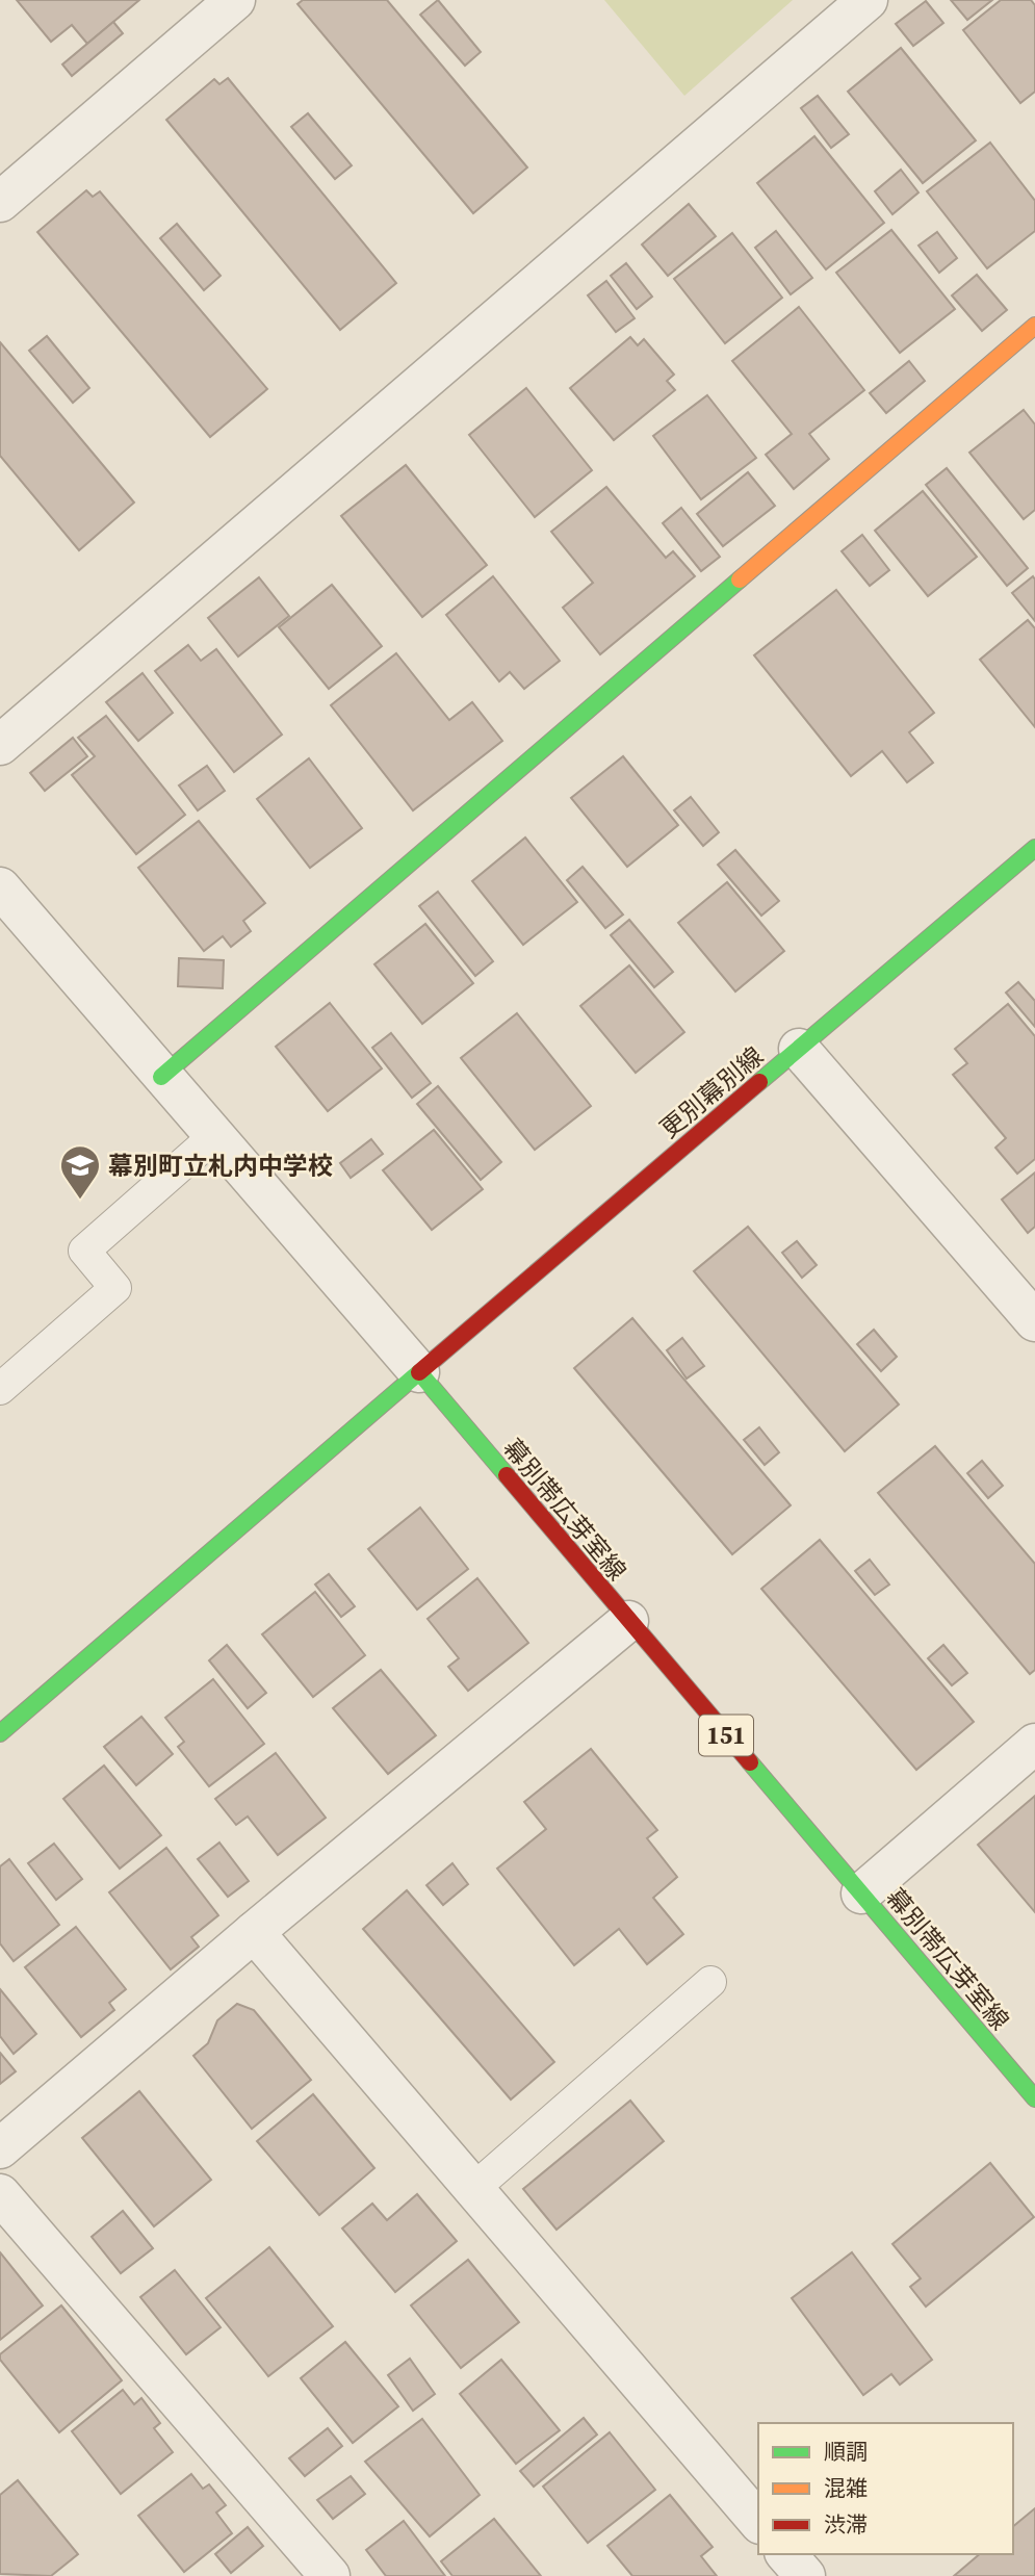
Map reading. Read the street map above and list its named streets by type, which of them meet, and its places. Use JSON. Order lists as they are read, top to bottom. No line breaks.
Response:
{"streets":{"main road":["更別幕別線","幕別帯広芽室線","151"]},"crossings":[["更別幕別線","幕別帯広芽室線"]],"places":{"school or university":["幕別町立札内中学校"]},"legend":["順調","混雑","渋滞"]}
